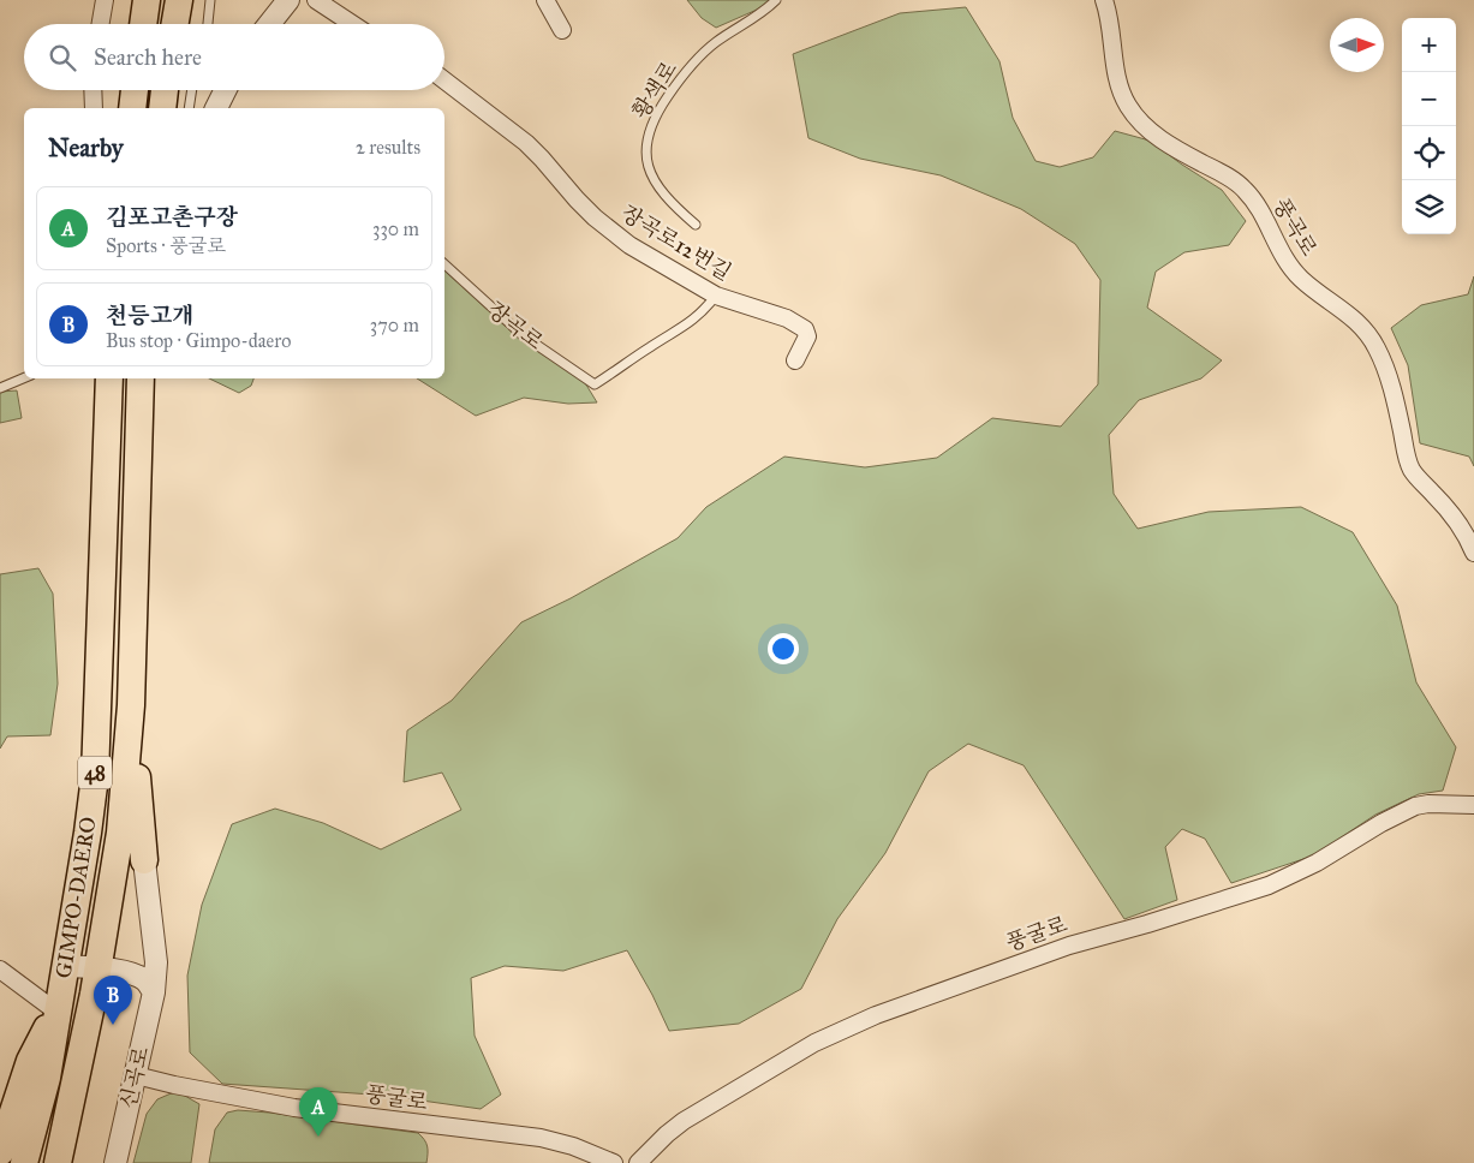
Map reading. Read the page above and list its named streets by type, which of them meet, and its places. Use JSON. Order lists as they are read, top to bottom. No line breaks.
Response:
{"streets":{"main road":["48","GIMPO-DAERO"],"street":["풍곡로","장곡로12번길","풍굴로","신곡로"],"lane":["황색로","장곡로"]},"crossings":[["장곡로12번길","장곡로"],["풍굴로","신곡로"]],"north":"right","page":{"map_buttons":["+","−"],"search":"Search here","heading":["Nearby","2 results"],"list":[{"mark":"A","name":"김포고촌구장","note":"Sports · 풍굴로","value":"330 m"},{"mark":"B","name":"천등고개","note":"Bus stop · Gimpo-daero","value":"370 m"}],"pins":["B","A"]}}
